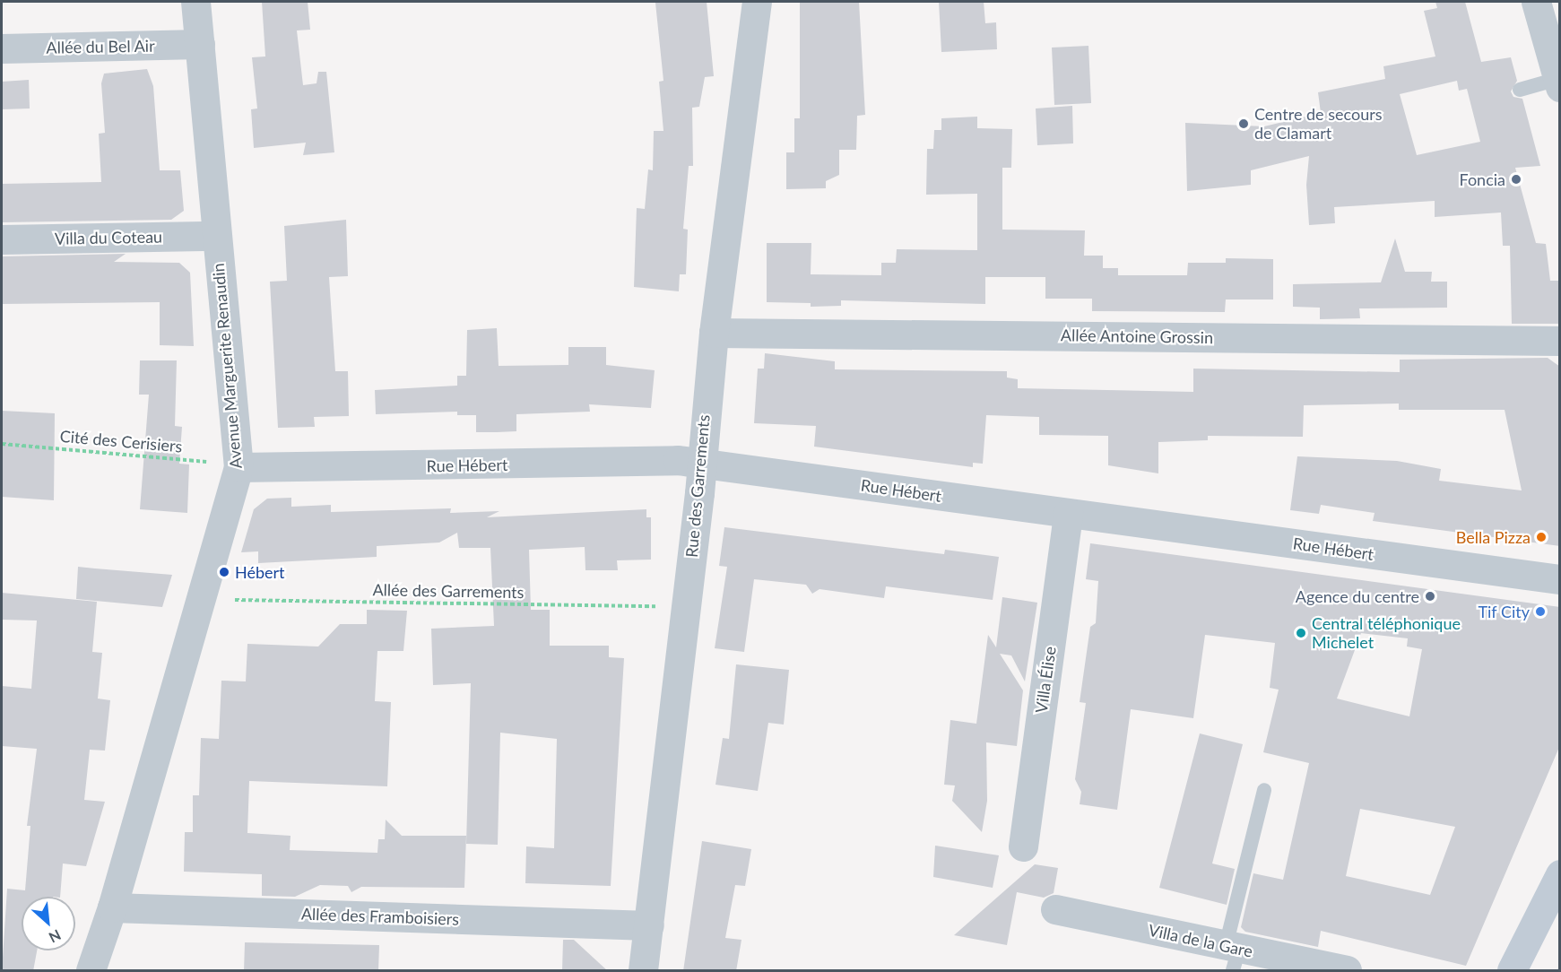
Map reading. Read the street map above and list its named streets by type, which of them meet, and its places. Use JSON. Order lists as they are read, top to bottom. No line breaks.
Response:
{"streets":{"street":["Allée du Bel Air","Villa du Coteau","Allée Antoine Grossin","Avenue Marguerite Renaudin","Rue Hébert","Rue des Garrements","Villa Élise","Allée des Framboisiers","Villa de la Gare"],"path":["Cité des Cerisiers","Allée des Garrements"]},"crossings":[["Allée du Bel Air","Avenue Marguerite Renaudin"],["Villa du Coteau","Avenue Marguerite Renaudin"],["Allée Antoine Grossin","Rue des Garrements"],["Avenue Marguerite Renaudin","Cité des Cerisiers"],["Avenue Marguerite Renaudin","Rue Hébert"],["Avenue Marguerite Renaudin","Allée des Framboisiers"],["Cité des Cerisiers","Rue Hébert"],["Rue Hébert","Rue des Garrements"],["Rue Hébert","Villa Élise"],["Rue des Garrements","Allée des Framboisiers"]],"places":["Centre de secours de Clamart","Foncia","Bella Pizza","Hébert","Agence du centre","Tif City","Central téléphonique Michelet"],"north":"bottom right"}
